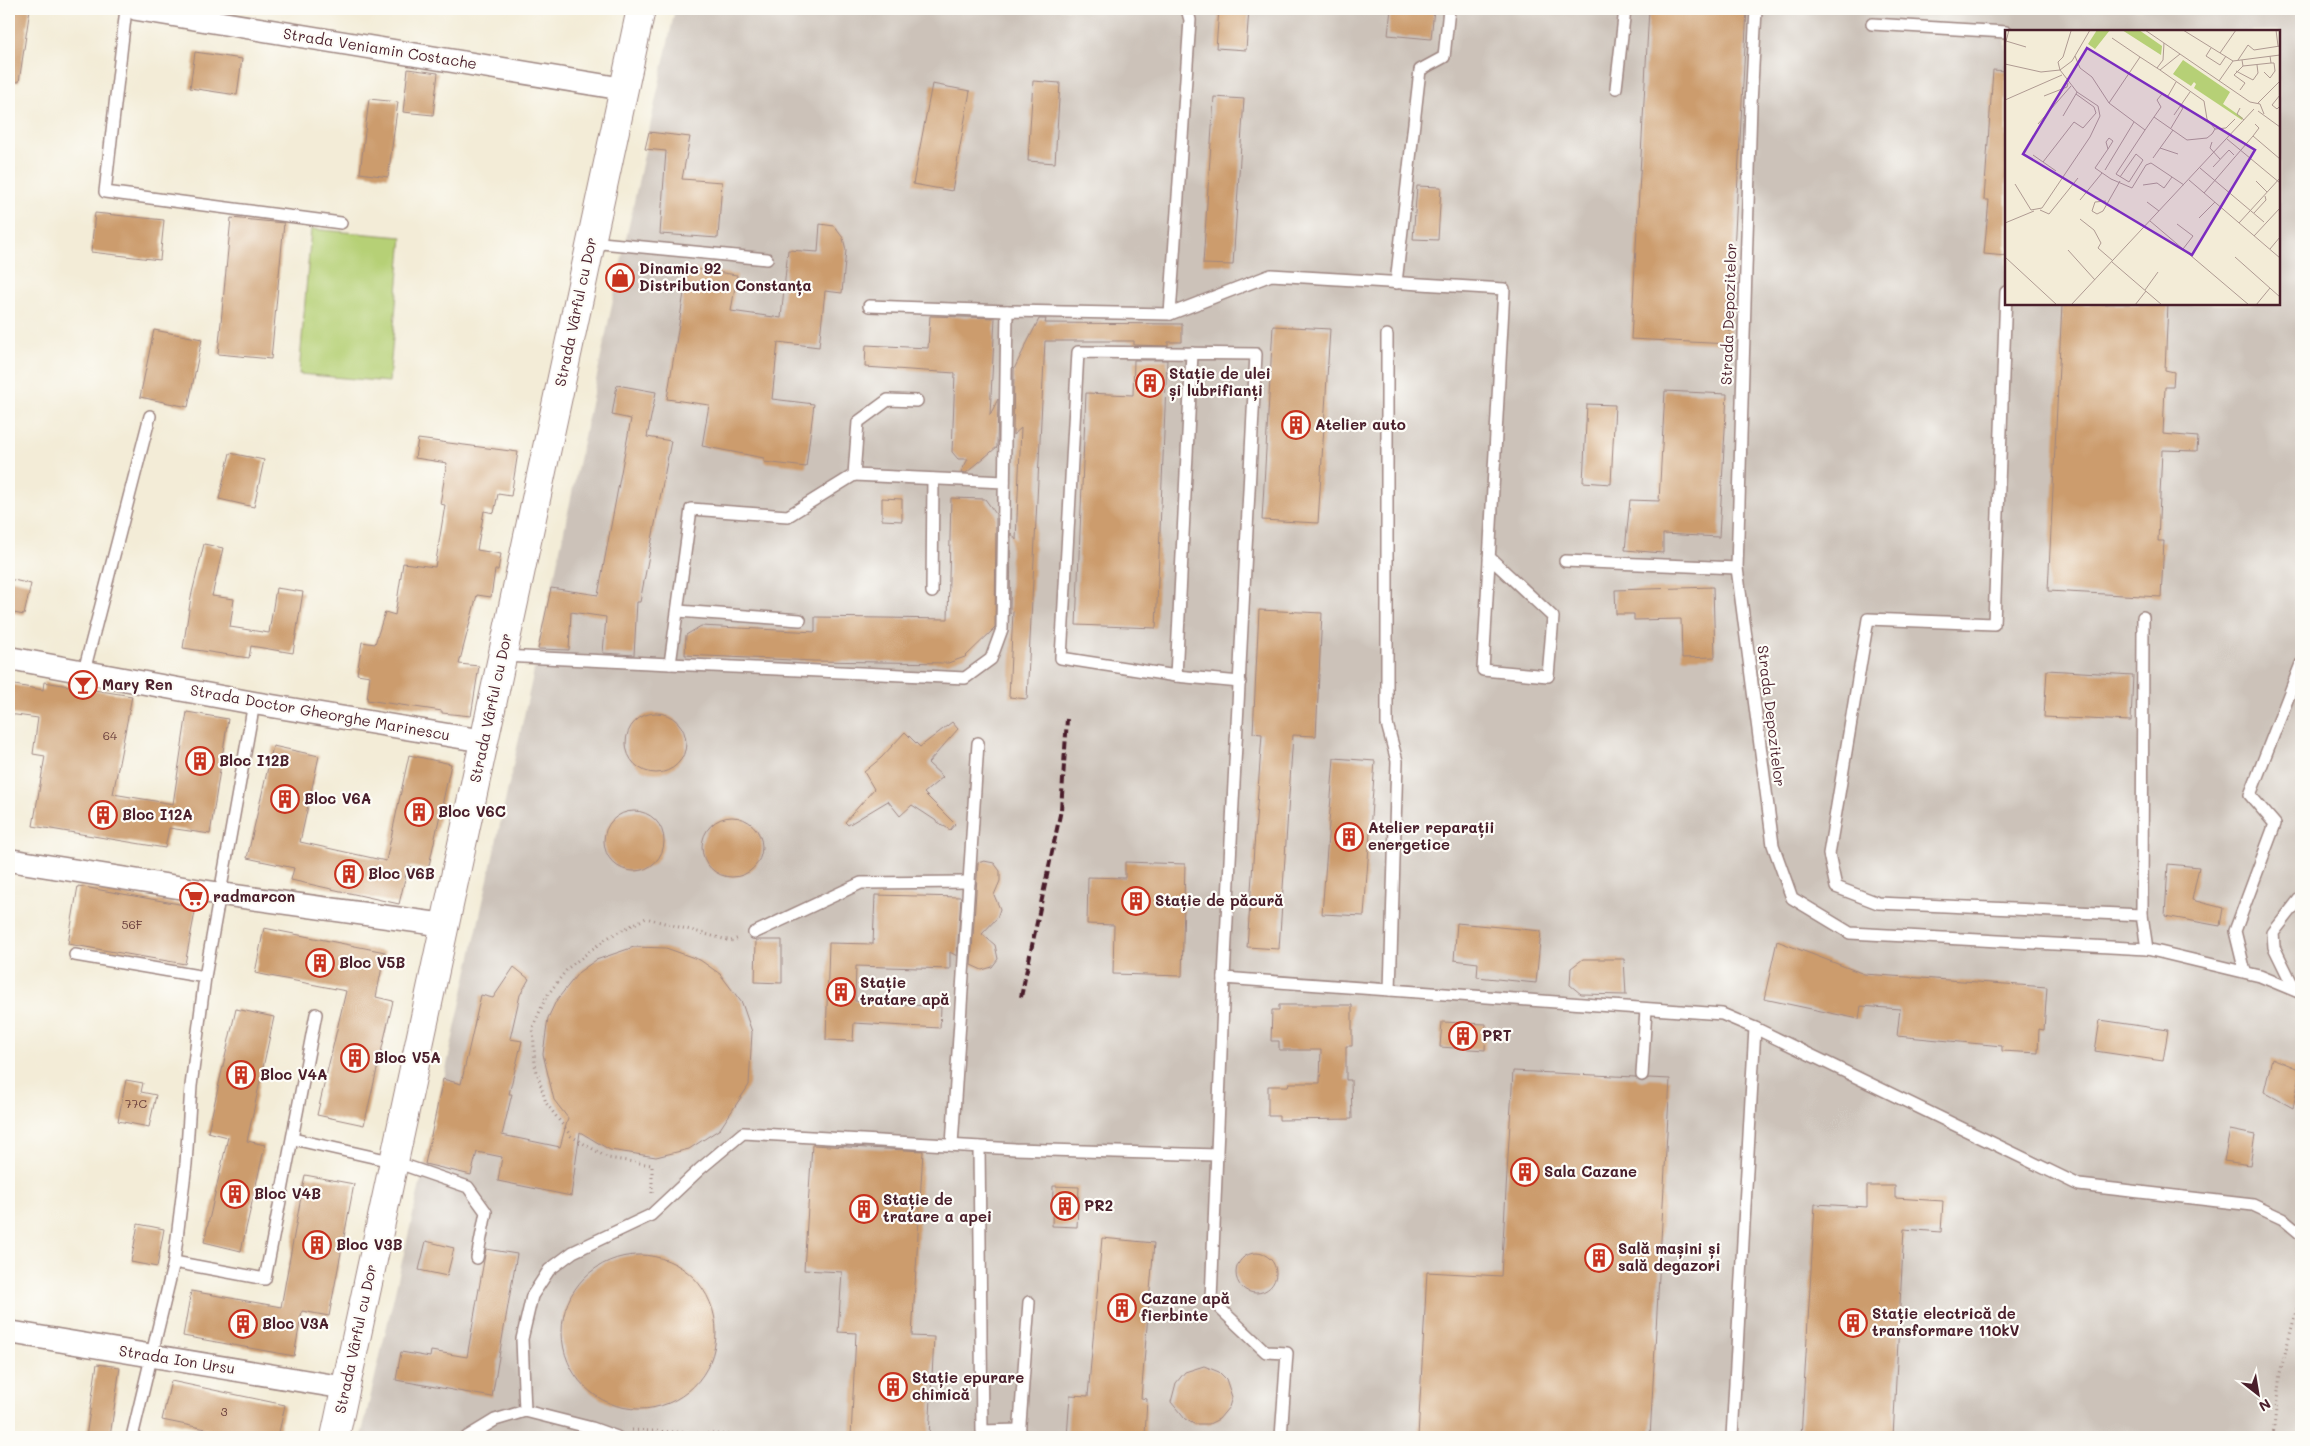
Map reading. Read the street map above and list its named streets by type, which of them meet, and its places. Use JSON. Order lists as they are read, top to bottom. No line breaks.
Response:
{"streets":{"street":["Strada Veniamin Costache","Strada Vârful cu Dor","Strada Doctor Gheorghe Marinescu","Strada Ion Ursu"],"lane":["Strada Depozitelor"]},"crossings":[["Strada Veniamin Costache","Strada Vârful cu Dor"],["Strada Vârful cu Dor","Strada Doctor Gheorghe Marinescu"],["Strada Vârful cu Dor","Strada Ion Ursu"]],"places":{"shop":["Dinamic 92 Distribution Constanța"],"building":["Stație de ulei și lubrifianți","Atelier auto","Bloc I12B","Bloc V6A","Bloc V6C","Bloc I12A","Atelier reparații energetice","Bloc V6B","Stație de păcură","Bloc V5B","Stație tratare apă","PRT","Bloc V5A","Bloc V4A","Sala Cazane","Bloc V4B","PR2","Stație de tratare a apei","Bloc V3B","Sală mașini și sală degazori","Cazane apă fierbinte","Stație electrică de transformare 110kV","Bloc V3A","Stație epurare chimică"],"bar":["Mary Ren"],"supermarket":["radmarcon"]},"house_numbers":["64","56F","77C","3"],"north":"bottom right"}
